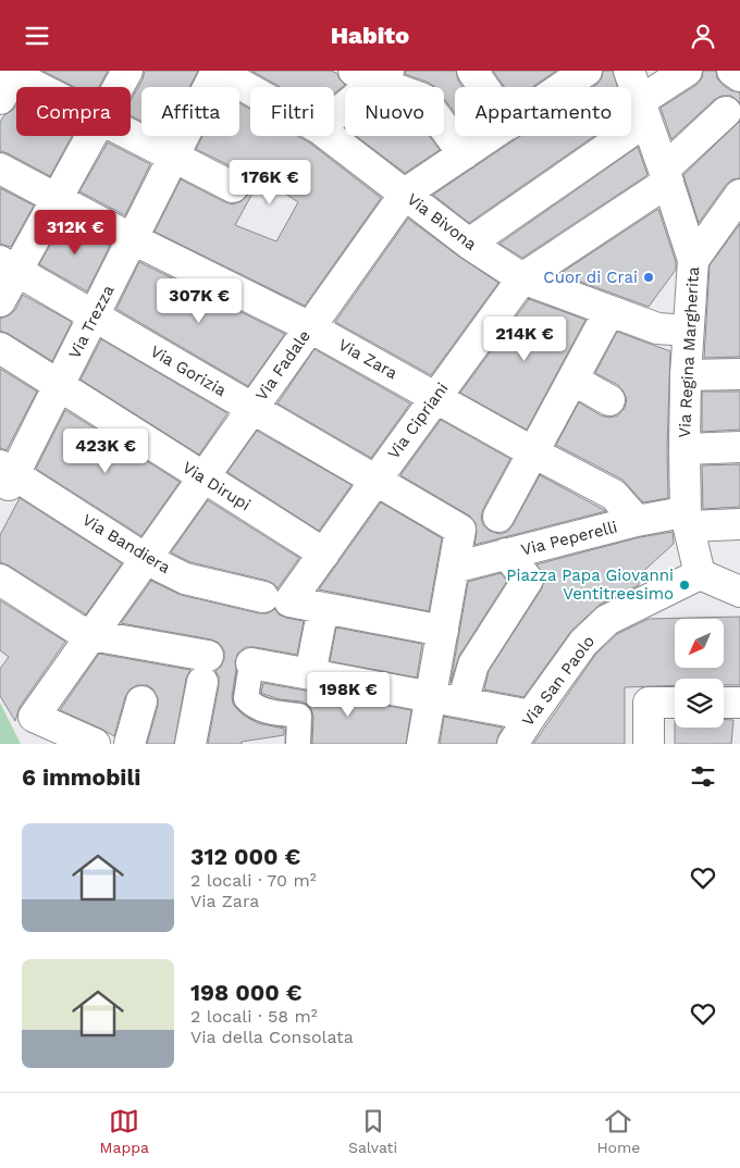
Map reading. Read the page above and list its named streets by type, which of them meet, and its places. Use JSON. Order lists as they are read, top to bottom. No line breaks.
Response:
{"streets":{"street":["Via Bivona","Via Trezza","Via Regina Margherita","Via Zara","Via Fadale","Via Gorizia","Via Cipriani","Via Dirupi","Via Peperelli","Via Bandiera","Via San Paolo"]},"crossings":[["Via Bivona","Via Trezza"],["Via Bivona","Via Regina Margherita"],["Via Bivona","Via Fadale"],["Via Bivona","Via Cipriani"],["Via Trezza","Via Zara"],["Via Trezza","Via Gorizia"],["Via Trezza","Via Dirupi"],["Via Trezza","Via Bandiera"],["Via Regina Margherita","Via Cipriani"],["Via Regina Margherita","Via Peperelli"],["Via Regina Margherita","Via San Paolo"],["Via Zara","Via Fadale"],["Via Zara","Via Cipriani"],["Via Zara","Via Peperelli"],["Via Fadale","Via Gorizia"],["Via Fadale","Via Dirupi"],["Via Fadale","Via Bandiera"],["Via Gorizia","Via Cipriani"],["Via Gorizia","Via Peperelli"],["Via Cipriani","Via Dirupi"],["Via Cipriani","Via Bandiera"]],"places":["Cuor di Crai","Piazza Papa Giovanni Ventitreesimo"],"north":"bottom left","page":{"header":"Habito","chip":["Compra","Affitta","Filtri","Nuovo","Appartamento"],"price":["176K €","312K €","307K €","214K €","423K €","198K €"],"heading":"6 immobili","list":[{"name":"312 000 €","note":"2 locali · 70 m² · Via Zara"},{"name":"198 000 €","note":"2 locali · 58 m² · Via della Consolata"}],"tabs":["Mappa","Salvati","Home"]}}
